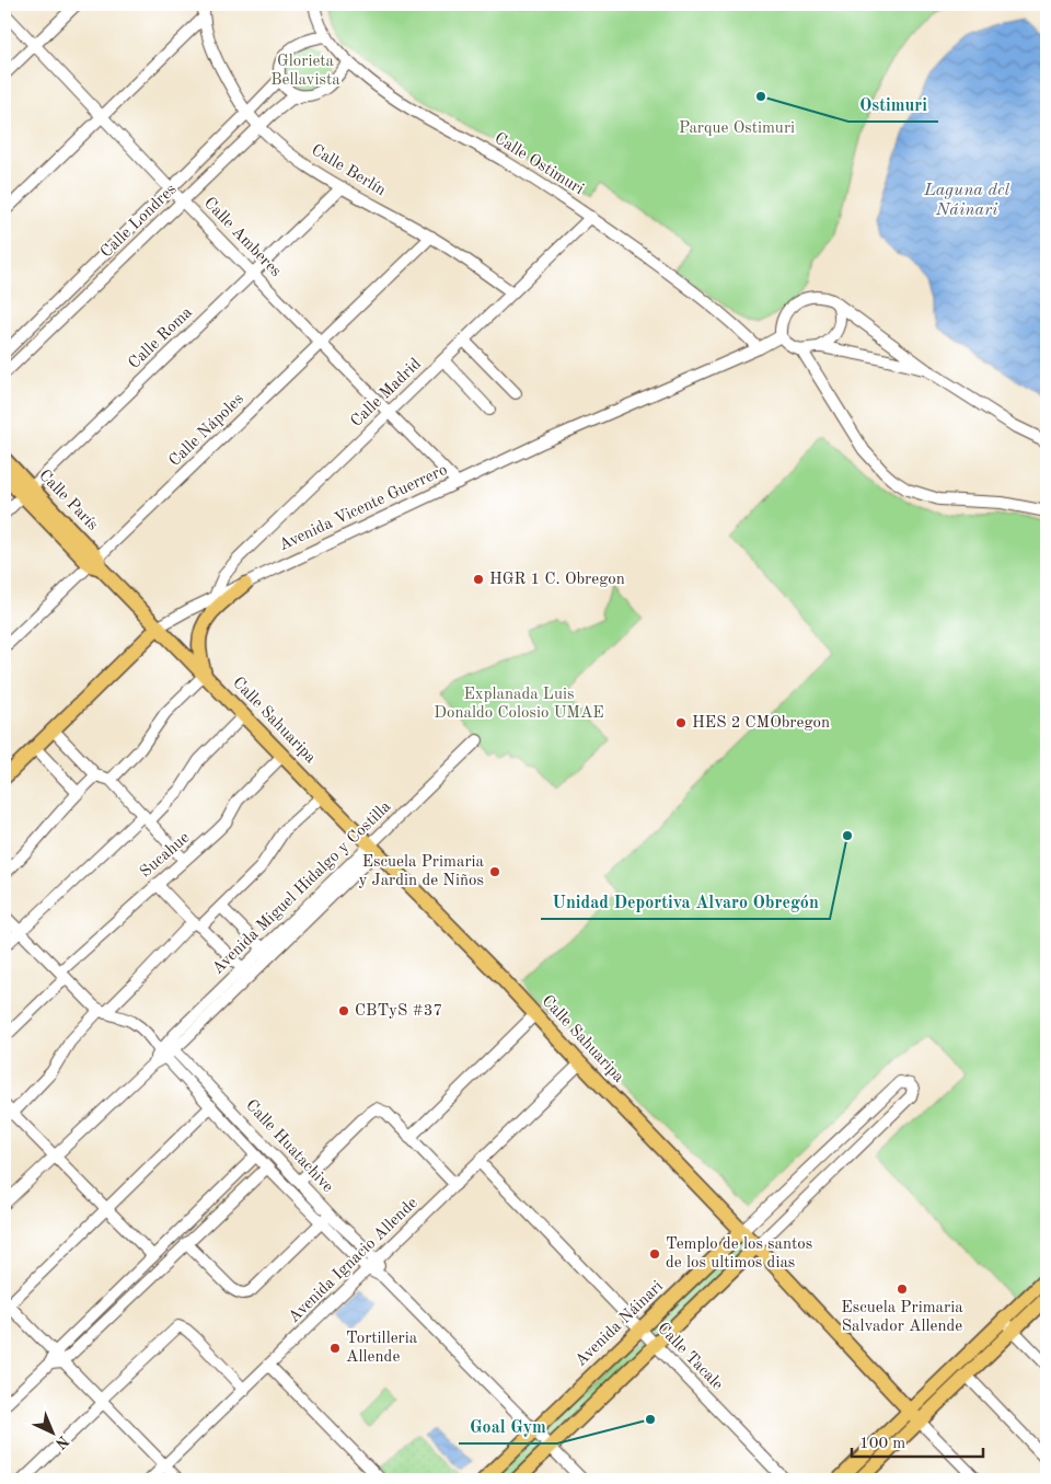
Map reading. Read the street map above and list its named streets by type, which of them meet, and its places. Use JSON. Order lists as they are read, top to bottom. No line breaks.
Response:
{"streets":{"main road":["Calle París","Avenida Vicente Guerrero","Calle Sahuaripa","Avenida Náinari"],"street":["Calle Ostimuri","Calle Berlín","Calle Londres","Calle Amberes","Calle Roma","Calle Madrid","Calle Nápoles","Sucahue","Avenida Miguel Hidalgo y Costilla","Calle Huatachive","Avenida Ignacio Allende","Calle Tacale"]},"crossings":[["Calle Ostimuri","Calle Londres"],["Calle Ostimuri","Calle Madrid"],["Calle Ostimuri","Avenida Vicente Guerrero"],["Calle Berlín","Calle Londres"],["Calle Berlín","Calle Roma"],["Calle Berlín","Calle Madrid"],["Calle Berlín","Calle Nápoles"],["Calle Londres","Calle Amberes"],["Calle Amberes","Calle Roma"],["Calle Amberes","Calle Madrid"],["Calle Amberes","Calle Nápoles"],["Calle Amberes","Avenida Vicente Guerrero"],["Calle Roma","Calle París"],["Calle Madrid","Avenida Vicente Guerrero"],["Calle Nápoles","Calle París"],["Calle París","Avenida Vicente Guerrero"],["Calle París","Calle Sahuaripa"],["Avenida Vicente Guerrero","Calle Sahuaripa"],["Calle Sahuaripa","Sucahue"],["Calle Sahuaripa","Avenida Miguel Hidalgo y Costilla"],["Calle Sahuaripa","Avenida Ignacio Allende"],["Calle Sahuaripa","Avenida Náinari"],["Avenida Miguel Hidalgo y Costilla","Calle Huatachive"],["Calle Huatachive","Avenida Ignacio Allende"],["Calle Huatachive","Avenida Náinari"],["Avenida Ignacio Allende","Calle Tacale"],["Avenida Náinari","Calle Tacale"]],"water":["Laguna del Náinari"],"parks":["Glorieta Bellavista","Parque Ostimuri","Explanada Luis Donaldo Colosio UMAE"],"places":["Ostimuri","HGR 1 C. Obregon","HES 2 CMObregon","Unidad Deportiva Alvaro Obregón","Escuela Primaria y Jardin de Niños","CBTyS #37","Templo de los santos de los ultimos dias","Escuela Primaria Salvador Allende","Tortilleria Allende","Goal Gym"],"scale_bar":"100 m","north":"bottom right"}
